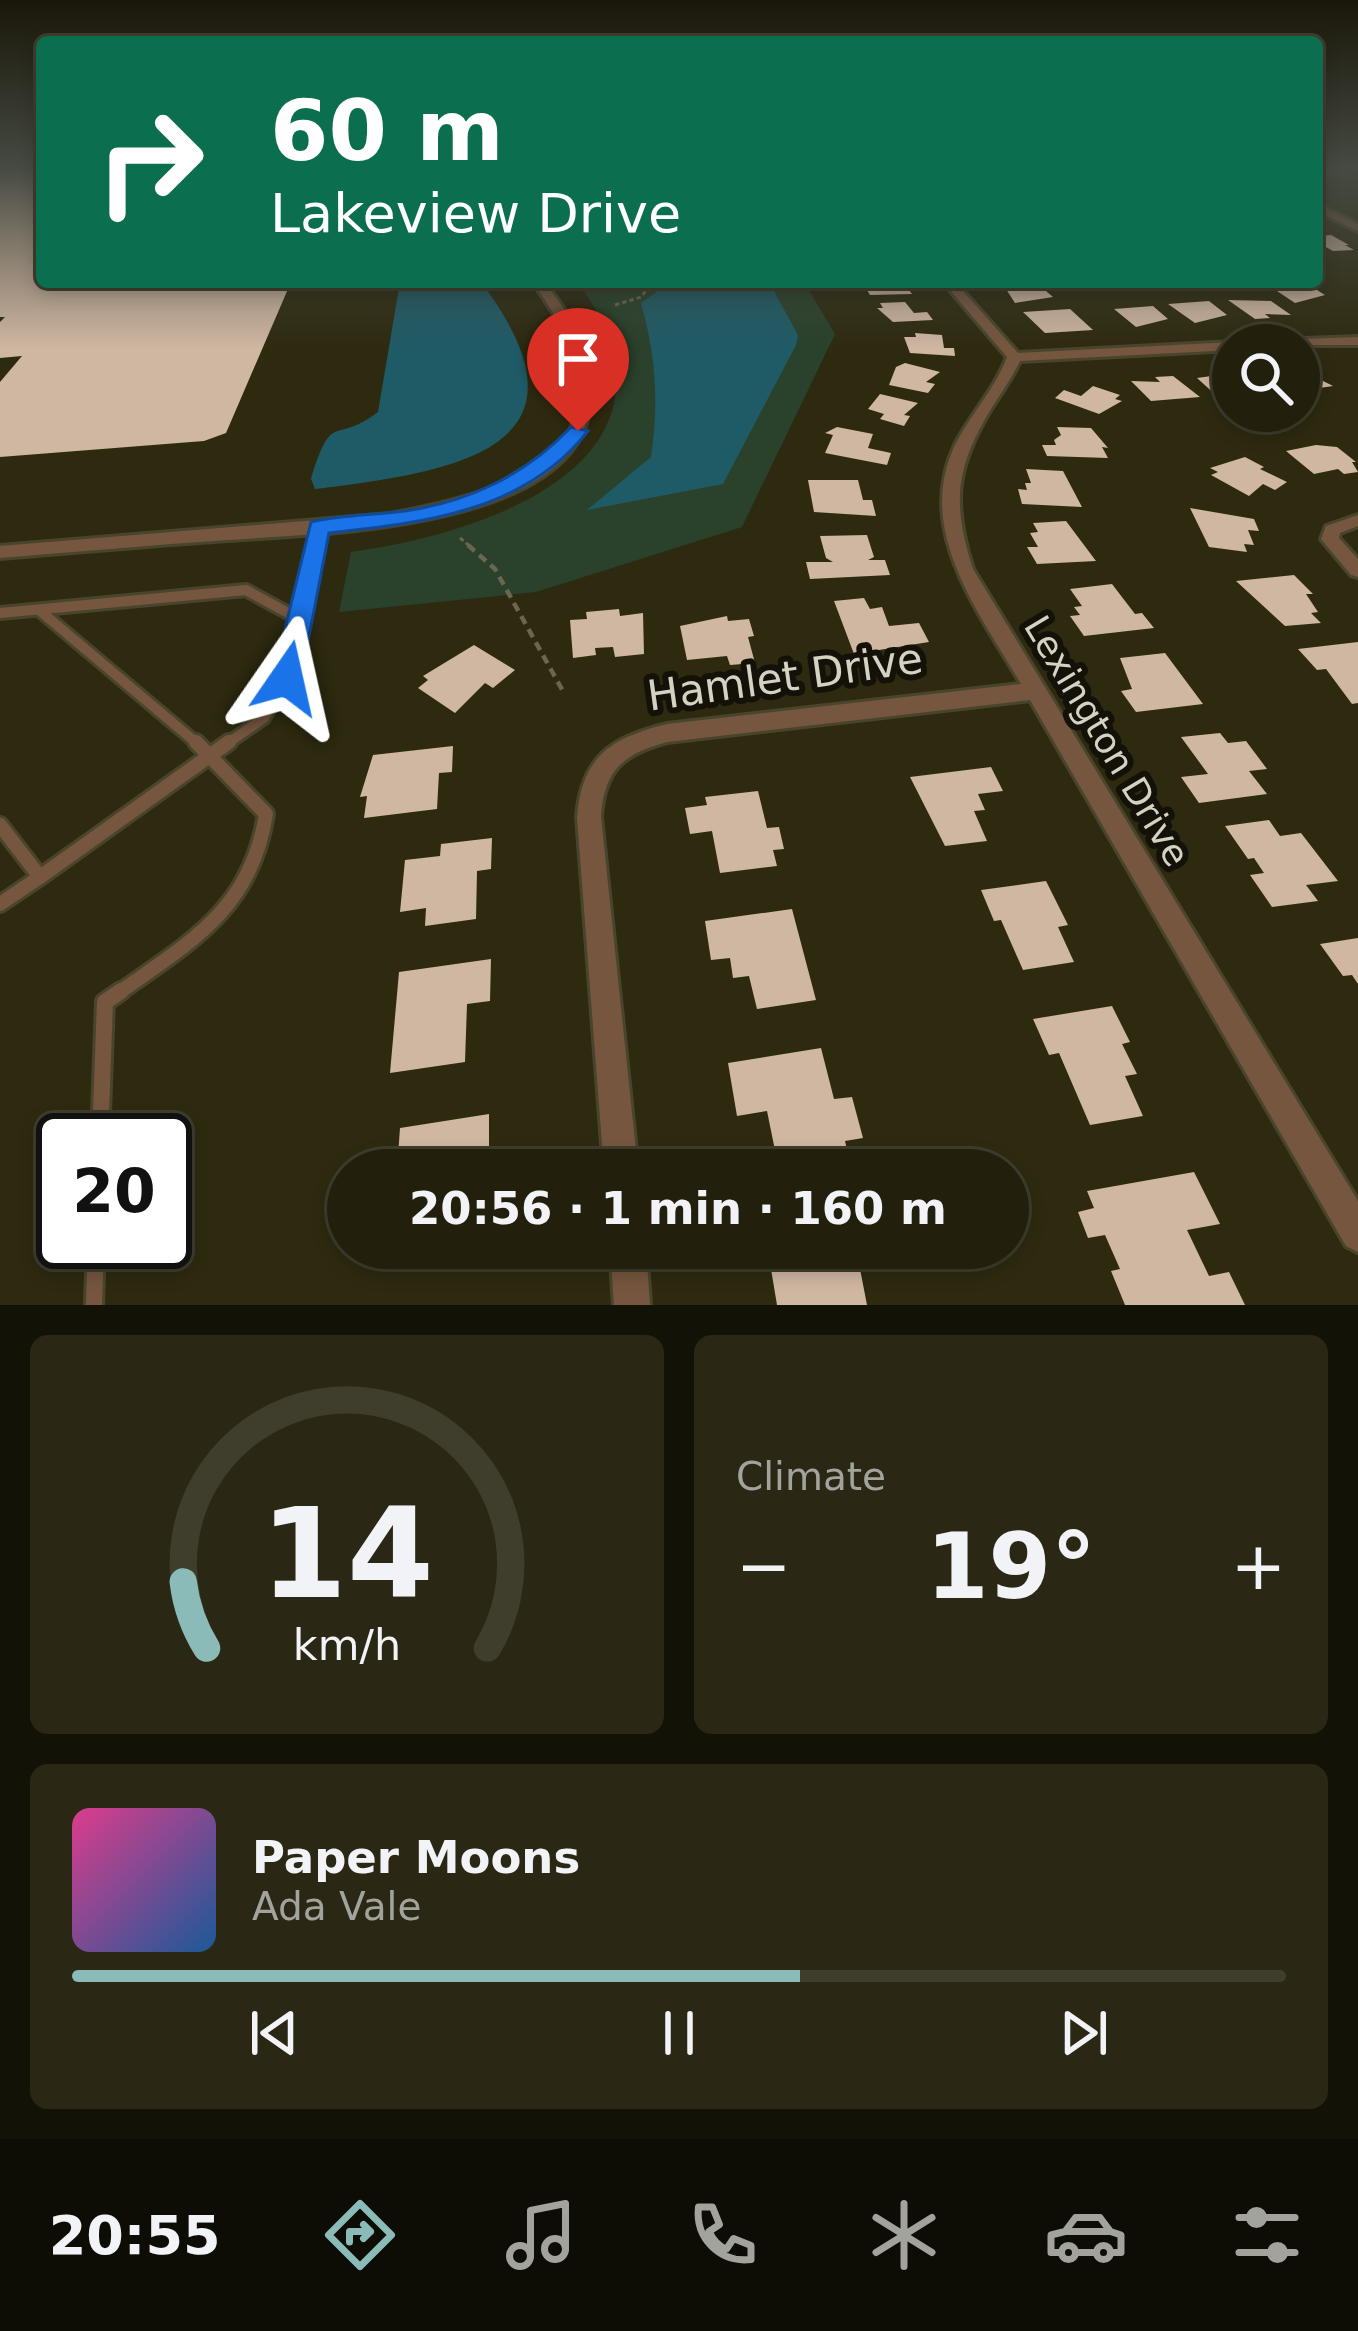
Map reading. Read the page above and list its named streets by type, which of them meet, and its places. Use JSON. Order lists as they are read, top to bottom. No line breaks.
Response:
{"streets":{"street":["Hamlet Drive","Lexington Drive"]},"crossings":[["Hamlet Drive","Lexington Drive"]],"page":{"turn":["60 m","Lakeview Drive"],"limit":"20","trip":"20:56 · 1 min · 160 m","tile":"Climate","heat":["−","19°","+"],"song":["Paper Moons","Ada Vale"],"tabs":"20:55","gauge":["14","km/h"]}}
